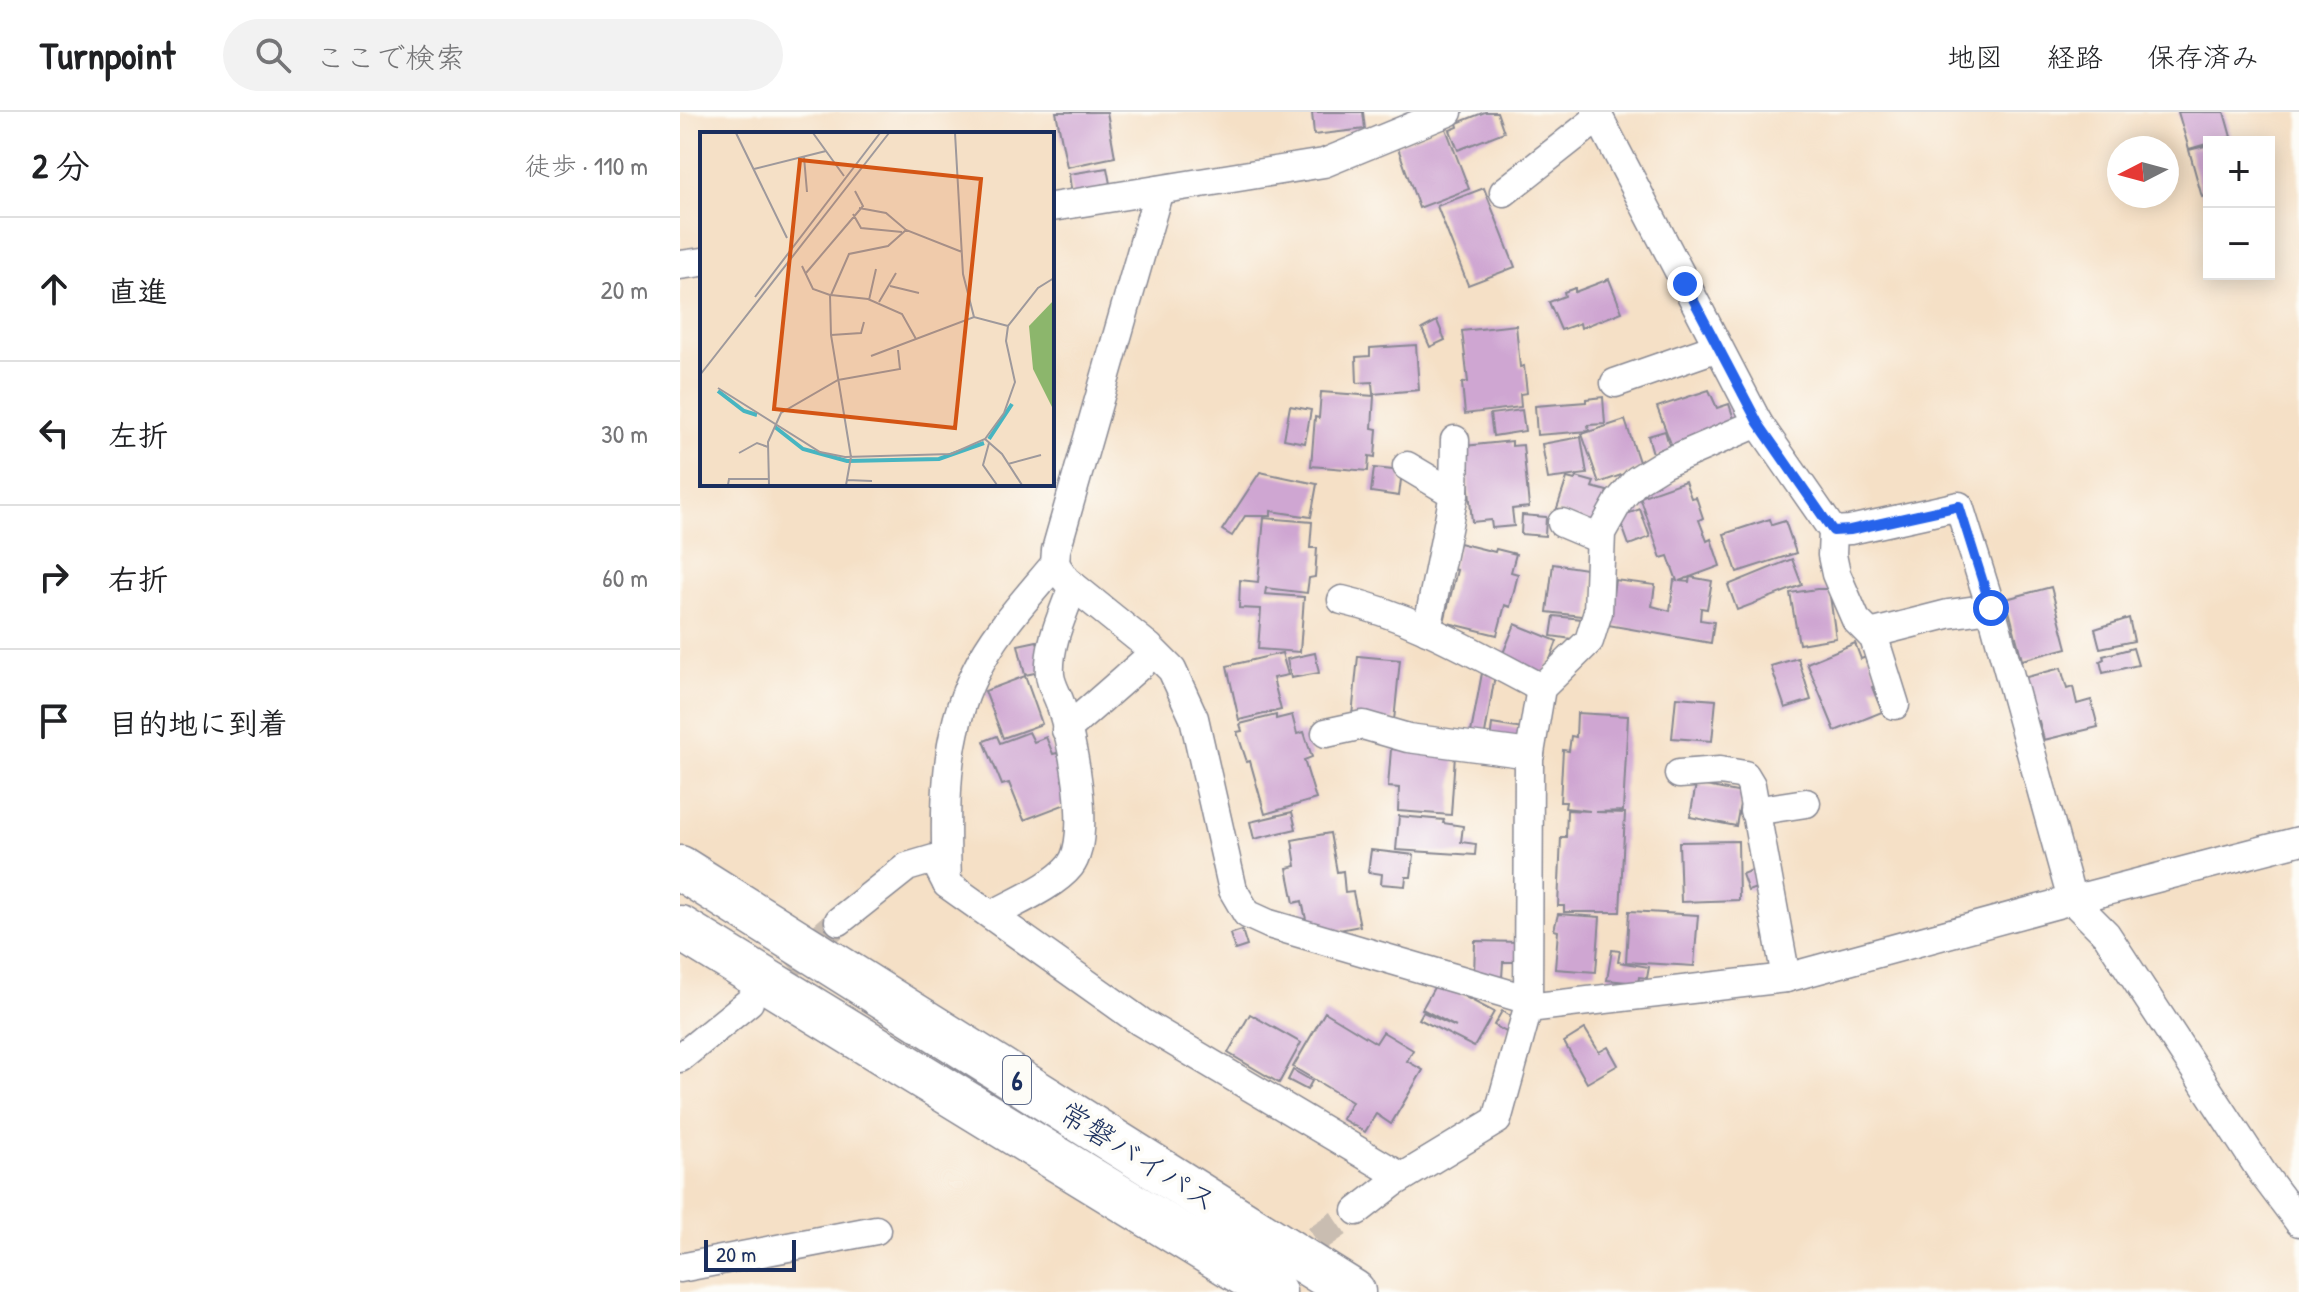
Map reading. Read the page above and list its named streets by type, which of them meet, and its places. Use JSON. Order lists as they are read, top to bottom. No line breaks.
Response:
{"streets":{"highway":["6","常磐バイパス"]},"scale_bar":"20 m","north":"left","page":{"header":"Turnpoint","search":"ここで検索","nav":["地図","経路","保存済み"],"heading":["2 分","徒歩 · 110 m"],"map_buttons":["+","−"],"list":[["直進","20 m"],["左折","30 m"],["右折","60 m"],"目的地に到着"],"scale":"20 m"}}
